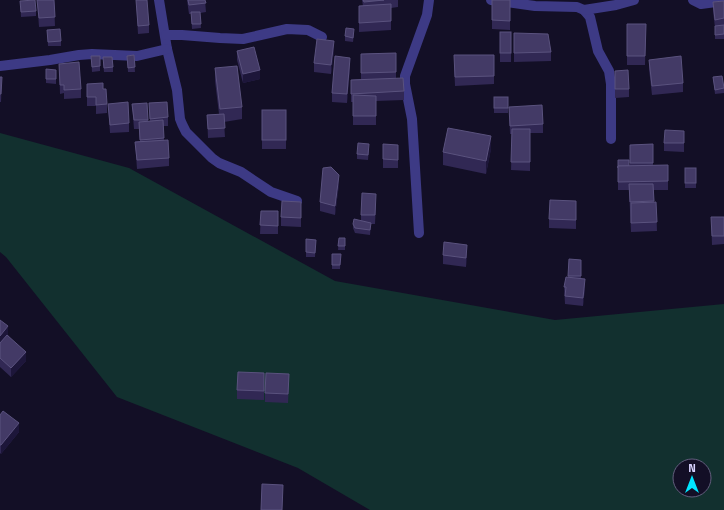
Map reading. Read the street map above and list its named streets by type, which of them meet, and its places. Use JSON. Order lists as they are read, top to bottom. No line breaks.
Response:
{"north":"top"}
